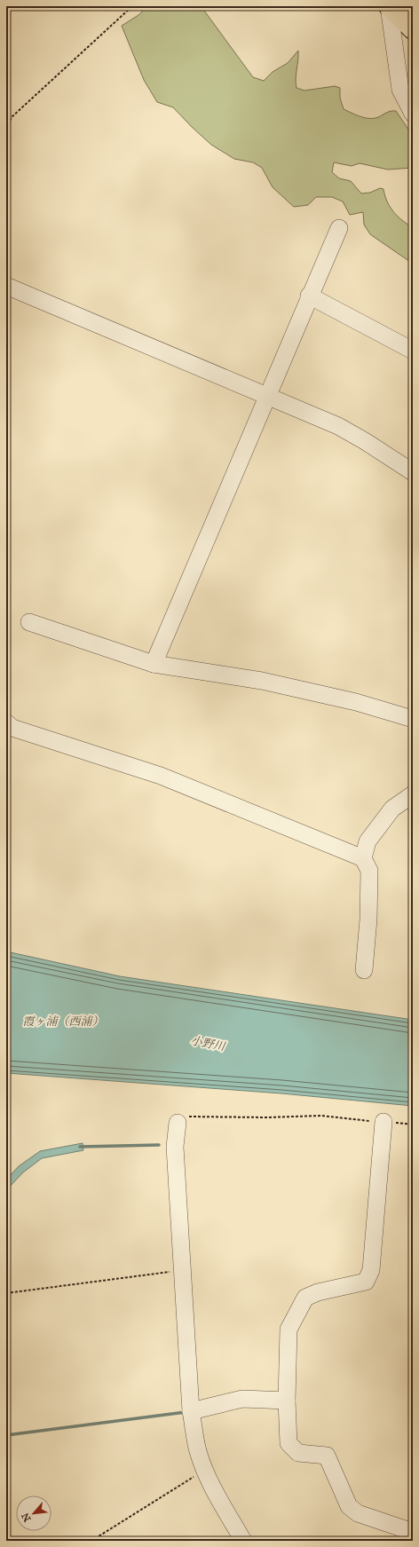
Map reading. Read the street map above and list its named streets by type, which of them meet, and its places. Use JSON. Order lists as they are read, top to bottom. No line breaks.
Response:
{"water":["霞ヶ浦（西浦）","小野川"],"north":"bottom left"}
